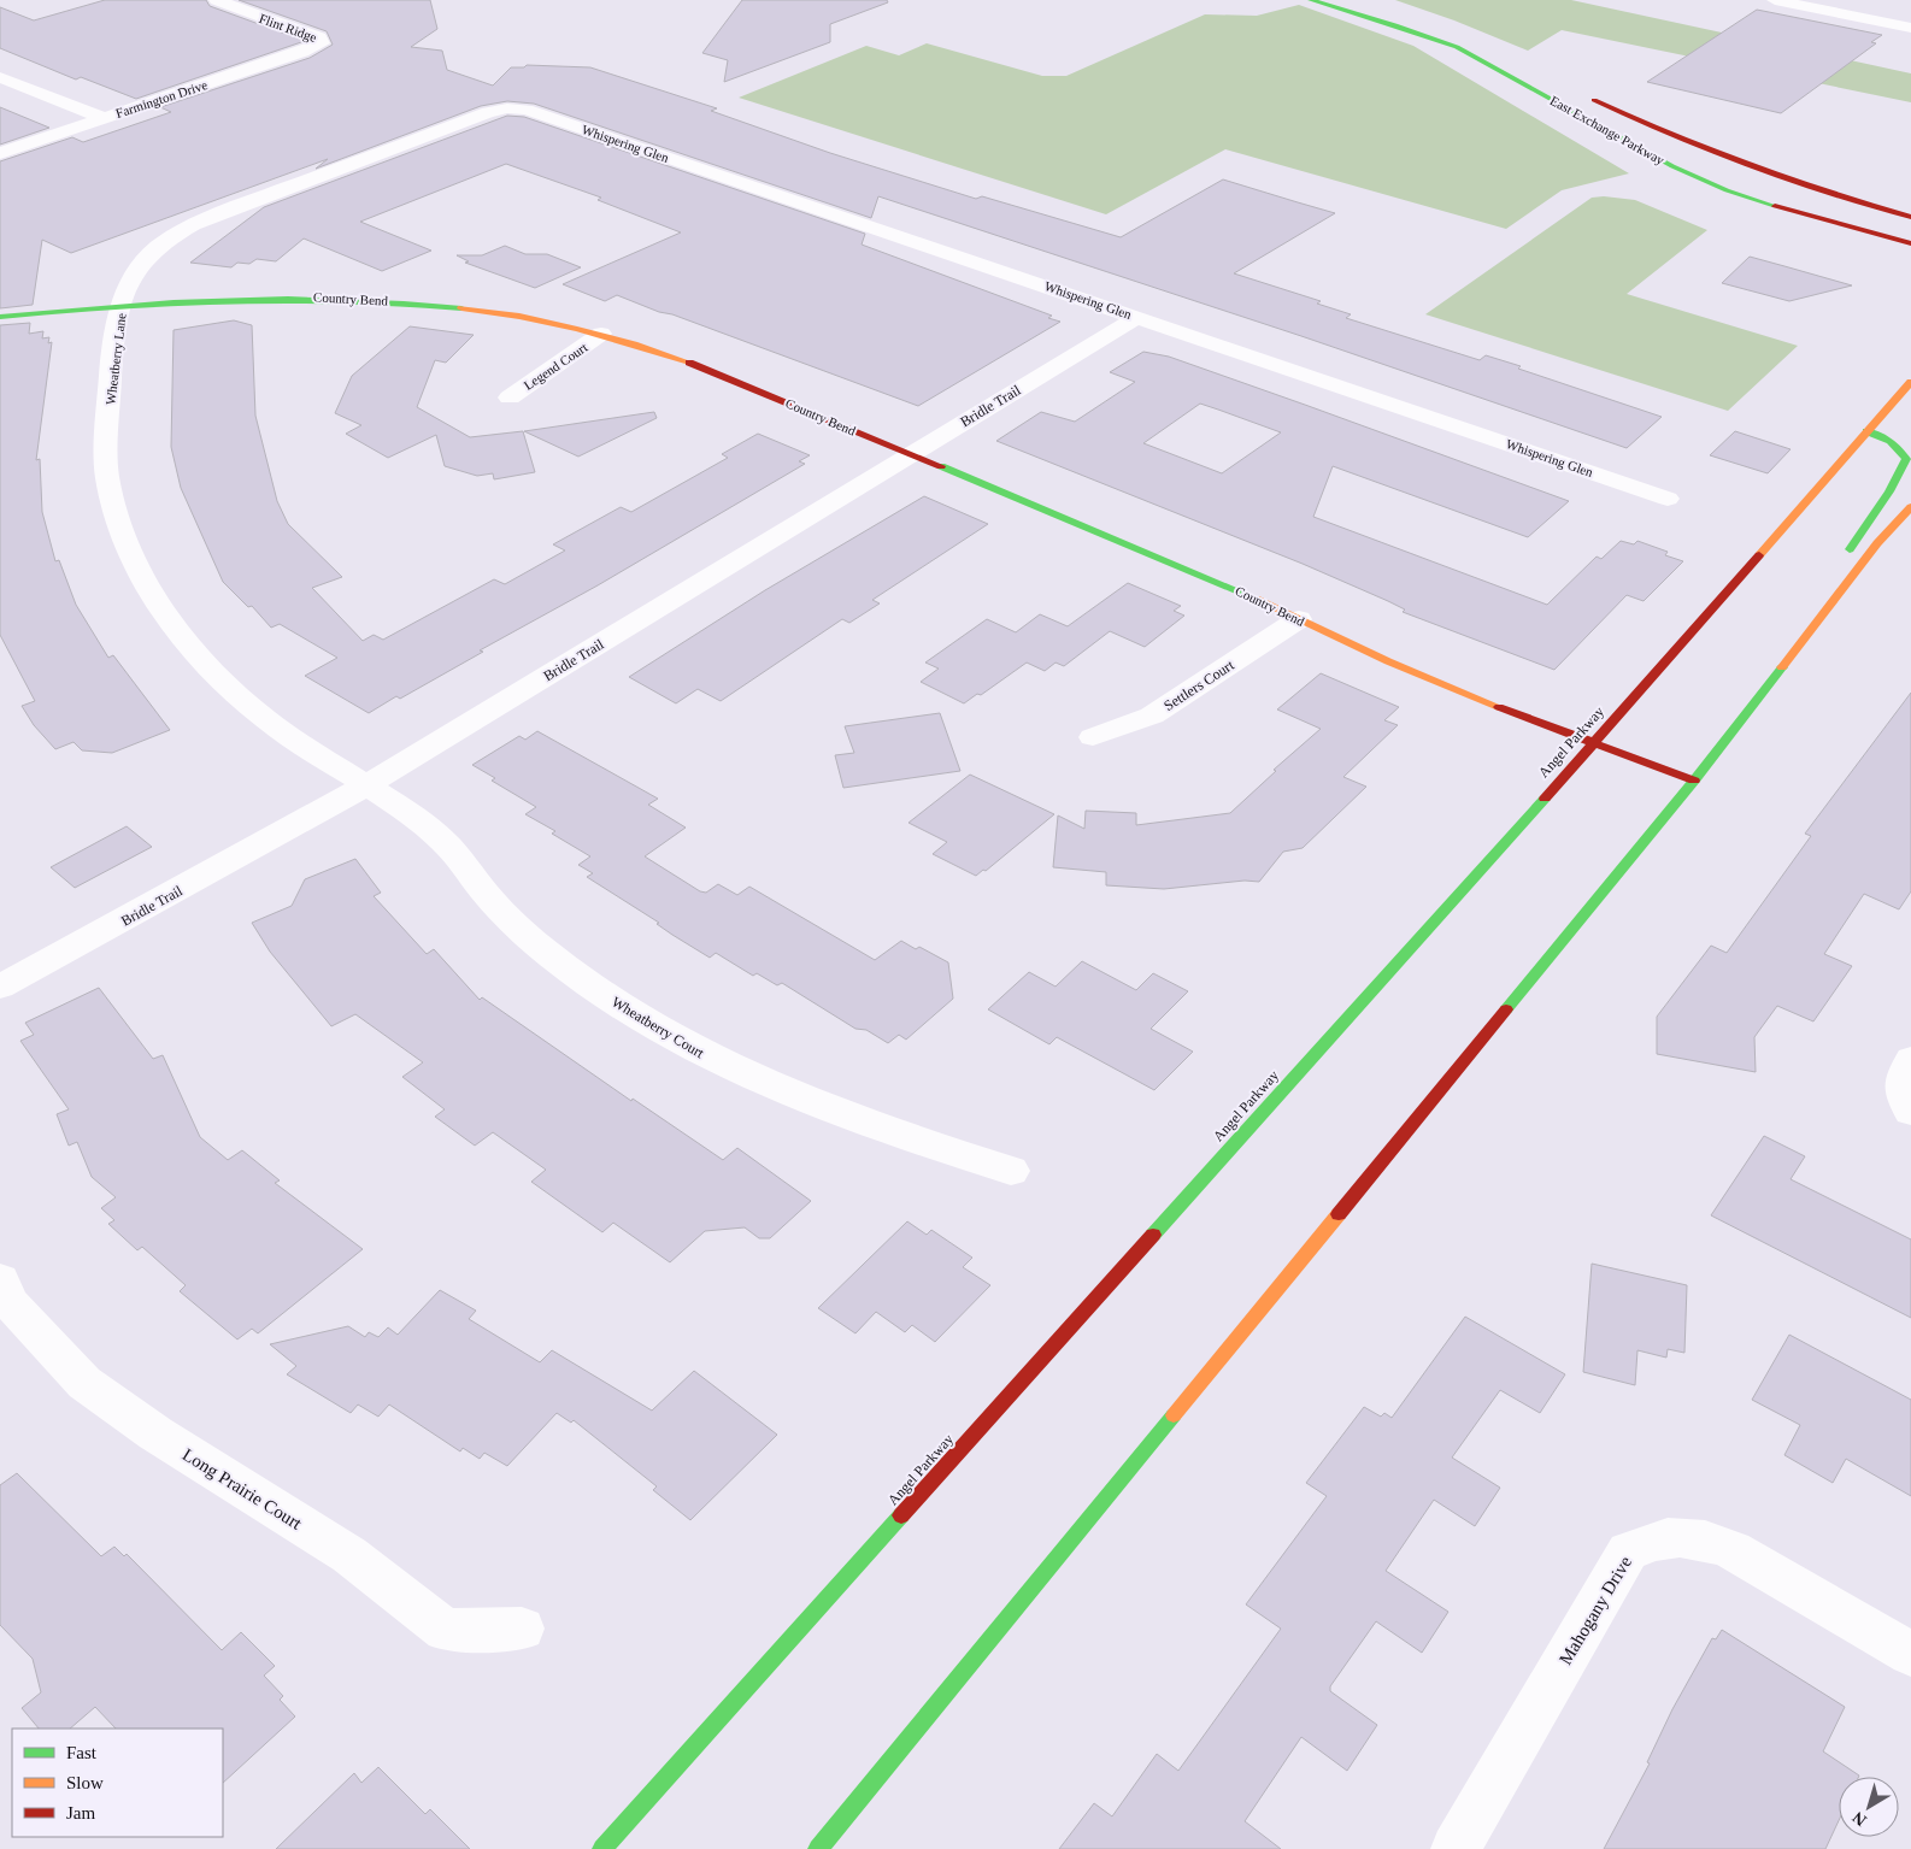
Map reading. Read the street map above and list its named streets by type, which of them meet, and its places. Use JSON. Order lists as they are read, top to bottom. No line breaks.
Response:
{"streets":{"main road":["East Exchange Parkway","Country Bend","Angel Parkway"],"street":["Flint Ridge","Farmington Drive","Whispering Glen","Wheatberry Lane","Legend Court","Bridle Trail","Settlers Court","Wheatberry Court","Long Prairie Court","Mahogany Drive"]},"crossings":[["Flint Ridge","Farmington Drive"],["Whispering Glen","Wheatberry Lane"],["Whispering Glen","Bridle Trail"],["Country Bend","Wheatberry Lane"],["Country Bend","Legend Court"],["Country Bend","Bridle Trail"],["Country Bend","Settlers Court"],["Country Bend","Angel Parkway"],["Wheatberry Lane","Bridle Trail"],["Wheatberry Lane","Wheatberry Court"],["Bridle Trail","Wheatberry Court"]],"legend":["Fast","Slow","Jam"],"north":"bottom left"}
